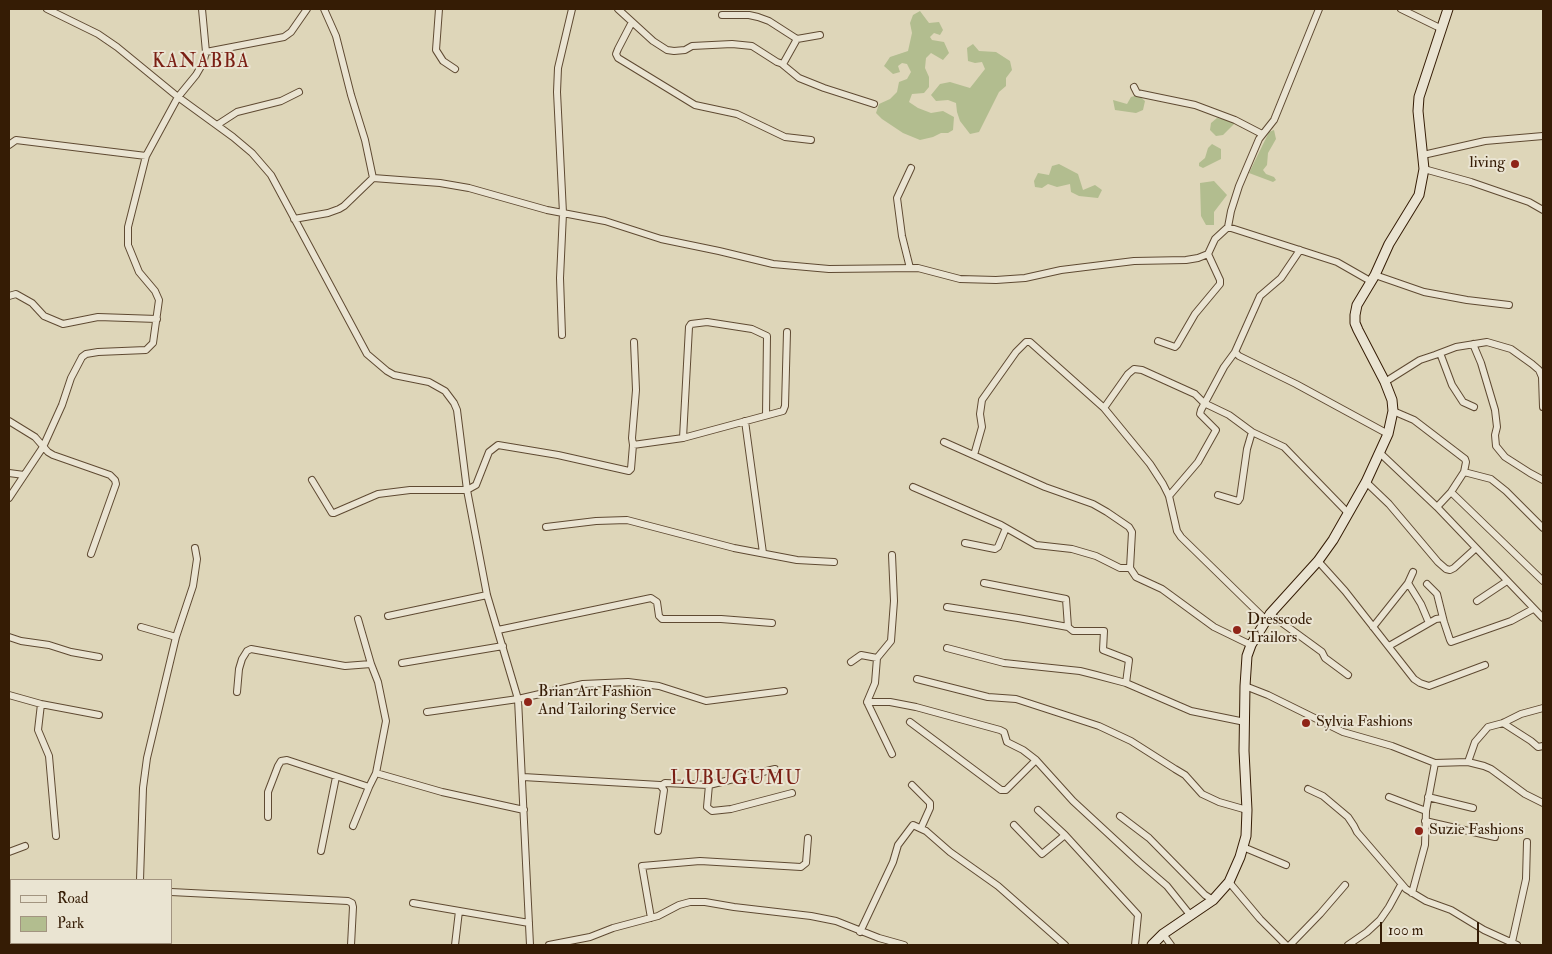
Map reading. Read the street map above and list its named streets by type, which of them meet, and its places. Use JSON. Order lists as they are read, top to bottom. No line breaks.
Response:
{"districts":["KANABBA","LUBUGUMU"],"places":["living","Dresscode Trailors","Brian Art Fashion And Tailoring Service","Sylvia Fashions","Suzie Fashions"],"legend":["Road","Park"],"scale_bar":"100 m"}
